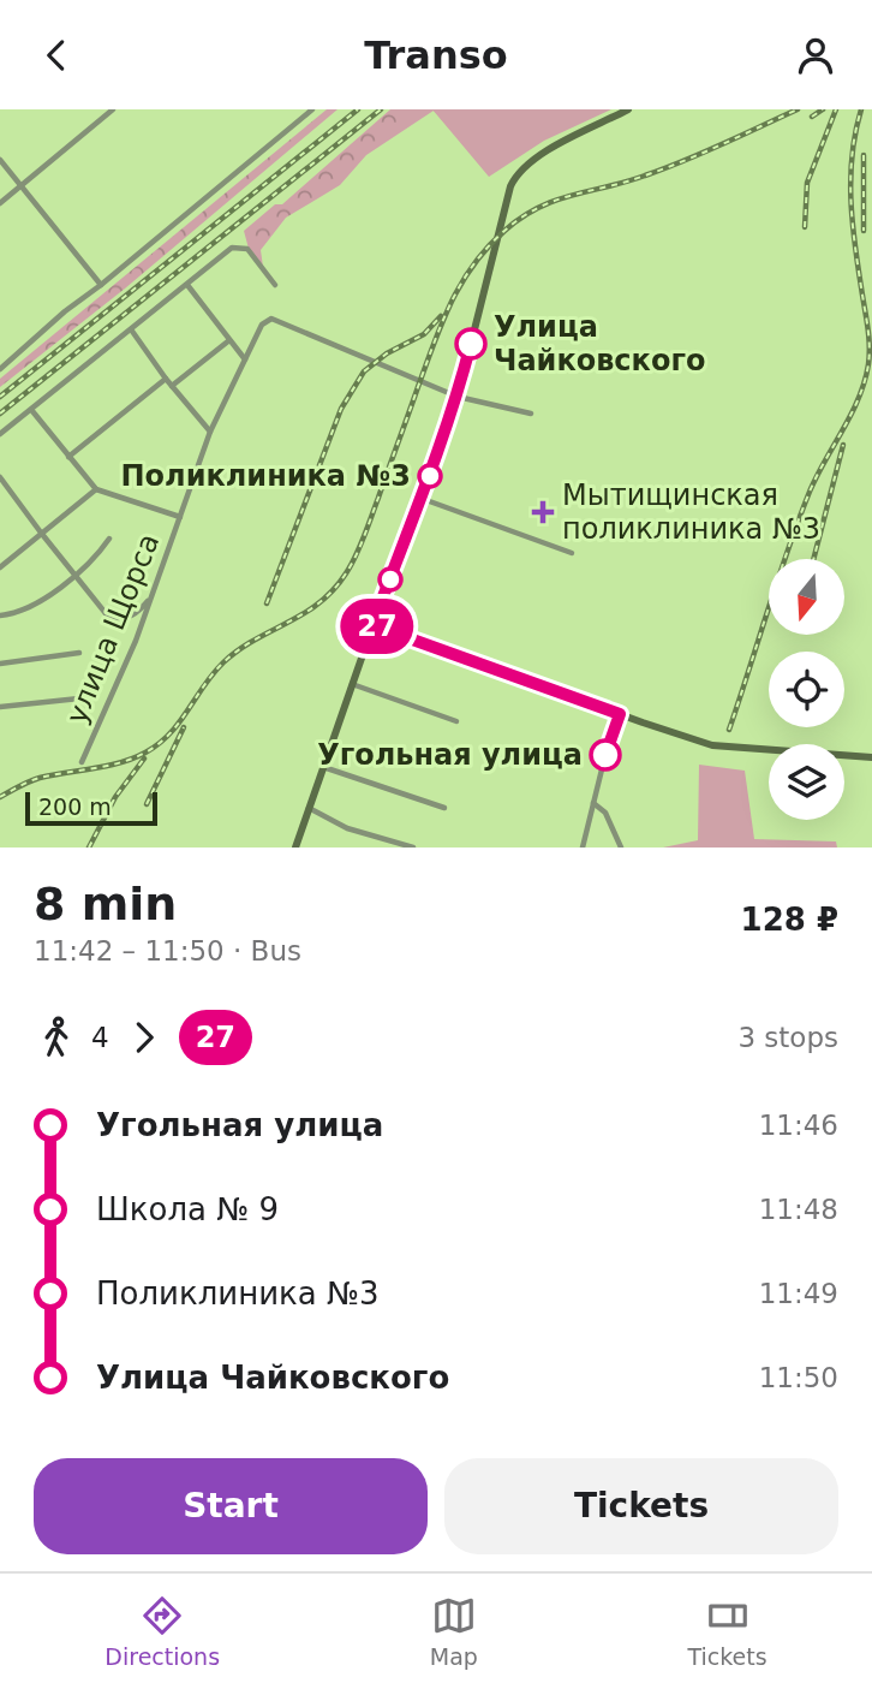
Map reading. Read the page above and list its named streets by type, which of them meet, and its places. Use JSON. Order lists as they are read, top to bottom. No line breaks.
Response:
{"streets":{"street":["улица Щорса"]},"places":{"other":["Улица Чайковского","Поликлиника №3","Угольная улица"],"health":["Мытищинская поликлиника №3"]},"lines":["bus line 27"],"scale_bar":"200 m","north":"bottom","page":{"header":"Transo","on_map":"27","scale":"200 m","heading":["8 min","11:42 – 11:50 · Bus","128 ₽"],"legs":["4","27","3 stops"],"list":[{"name":"Угольная улица","value":"11:46"},{"name":"Школа № 9","value":"11:48"},{"name":"Поликлиника №3","value":"11:49"},{"name":"Улица Чайковского","value":"11:50"}],"buttons":["Start","Tickets"],"tabs":["Directions","Map","Tickets"]}}
